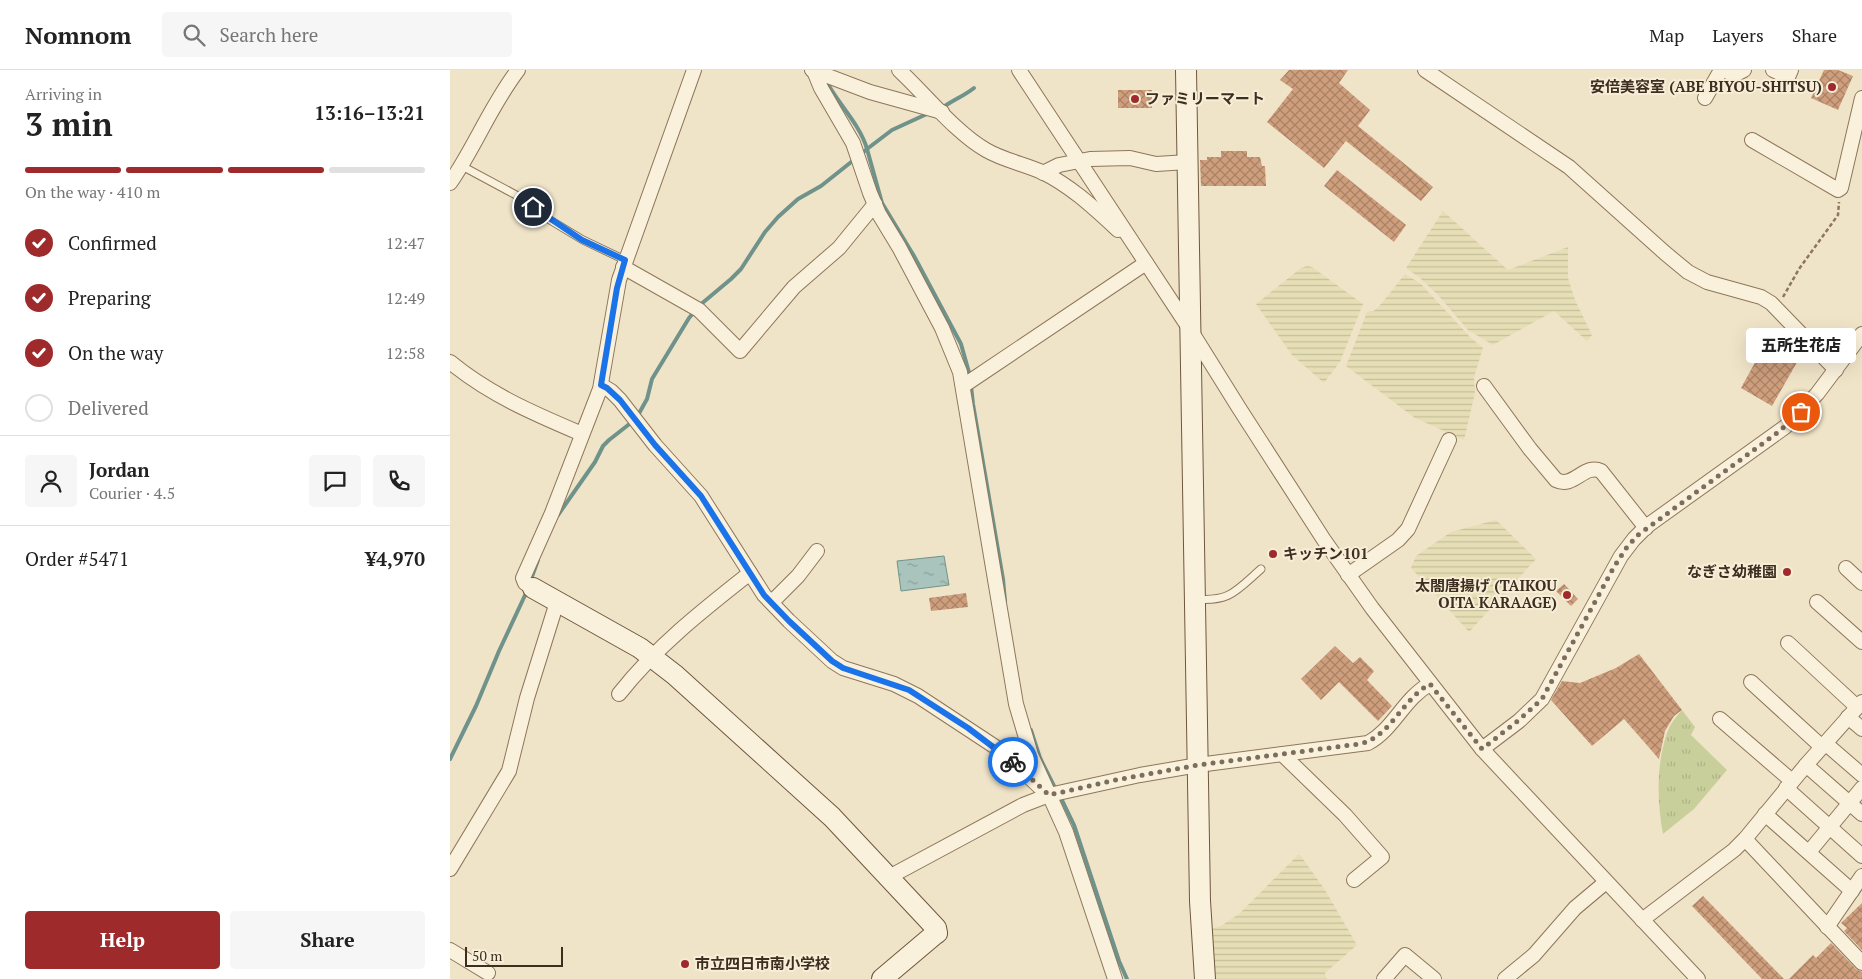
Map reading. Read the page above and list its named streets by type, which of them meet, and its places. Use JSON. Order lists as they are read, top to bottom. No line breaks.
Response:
{"places":["安倍美容室 (ABE BIYOU-SHITSU)","ファミリーマート","五所生花店","キッチン101","なぎさ幼稚園","太閤唐揚げ (TAIKOU OITA KARAAGE)","市立四日市南小学校"],"scale_bar":"50 m","page":{"header":"Nomnom","search":"Search here","nav":["Map","Layers","Share"],"heading":["3 min","Arriving in","13:16–13:21"],"panel":["Jordan","Courier · 4.5","Order #5471","¥4,970"],"bar":"On the way · 410 m","list":[["Confirmed","12:47"],["Preparing","12:49"],["On the way","12:58"],"Delivered"],"bubble":"五所生花店","buttons":["Help","Share"],"scale":"50 m"}}
